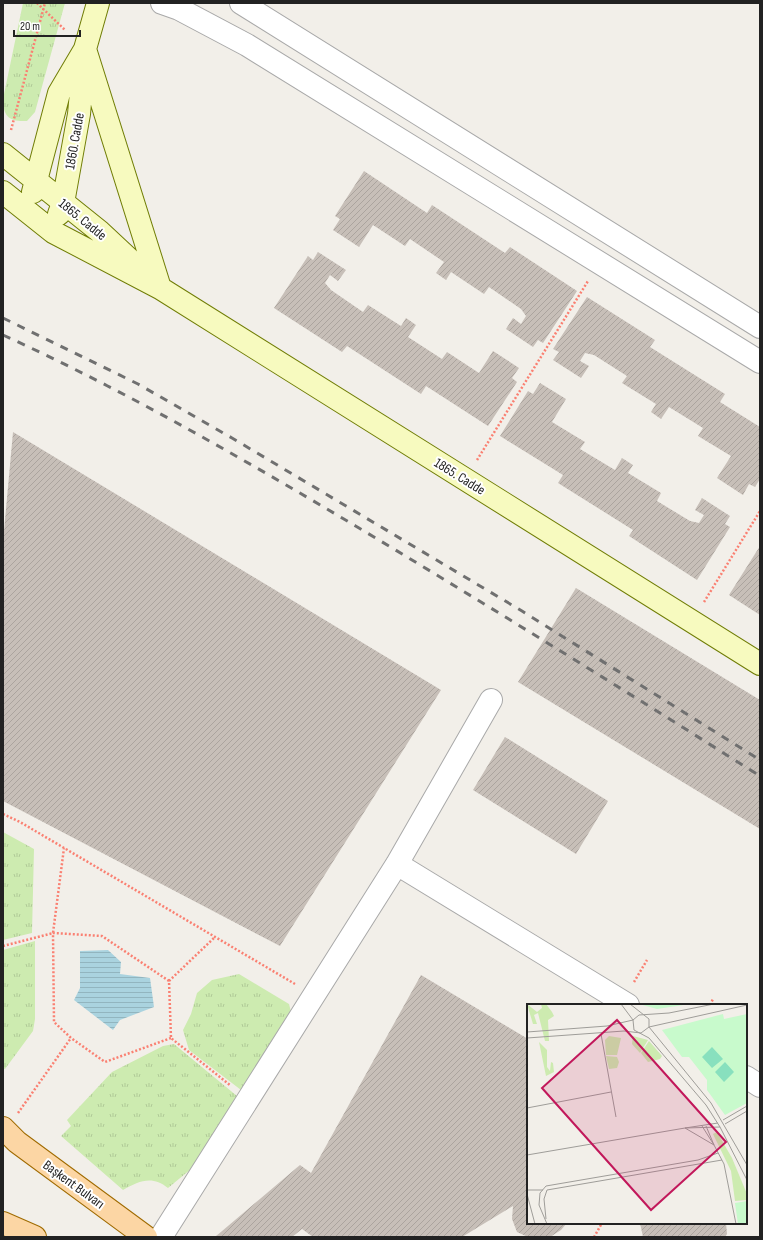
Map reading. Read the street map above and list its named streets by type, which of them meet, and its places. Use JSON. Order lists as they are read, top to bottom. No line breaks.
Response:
{"streets":{"main road":["Başkent Bulvarı"],"street":["1860. Cadde","1865. Cadde"]},"crossings":[["1860. Cadde","1865. Cadde"]],"scale_bar":"20 m"}
